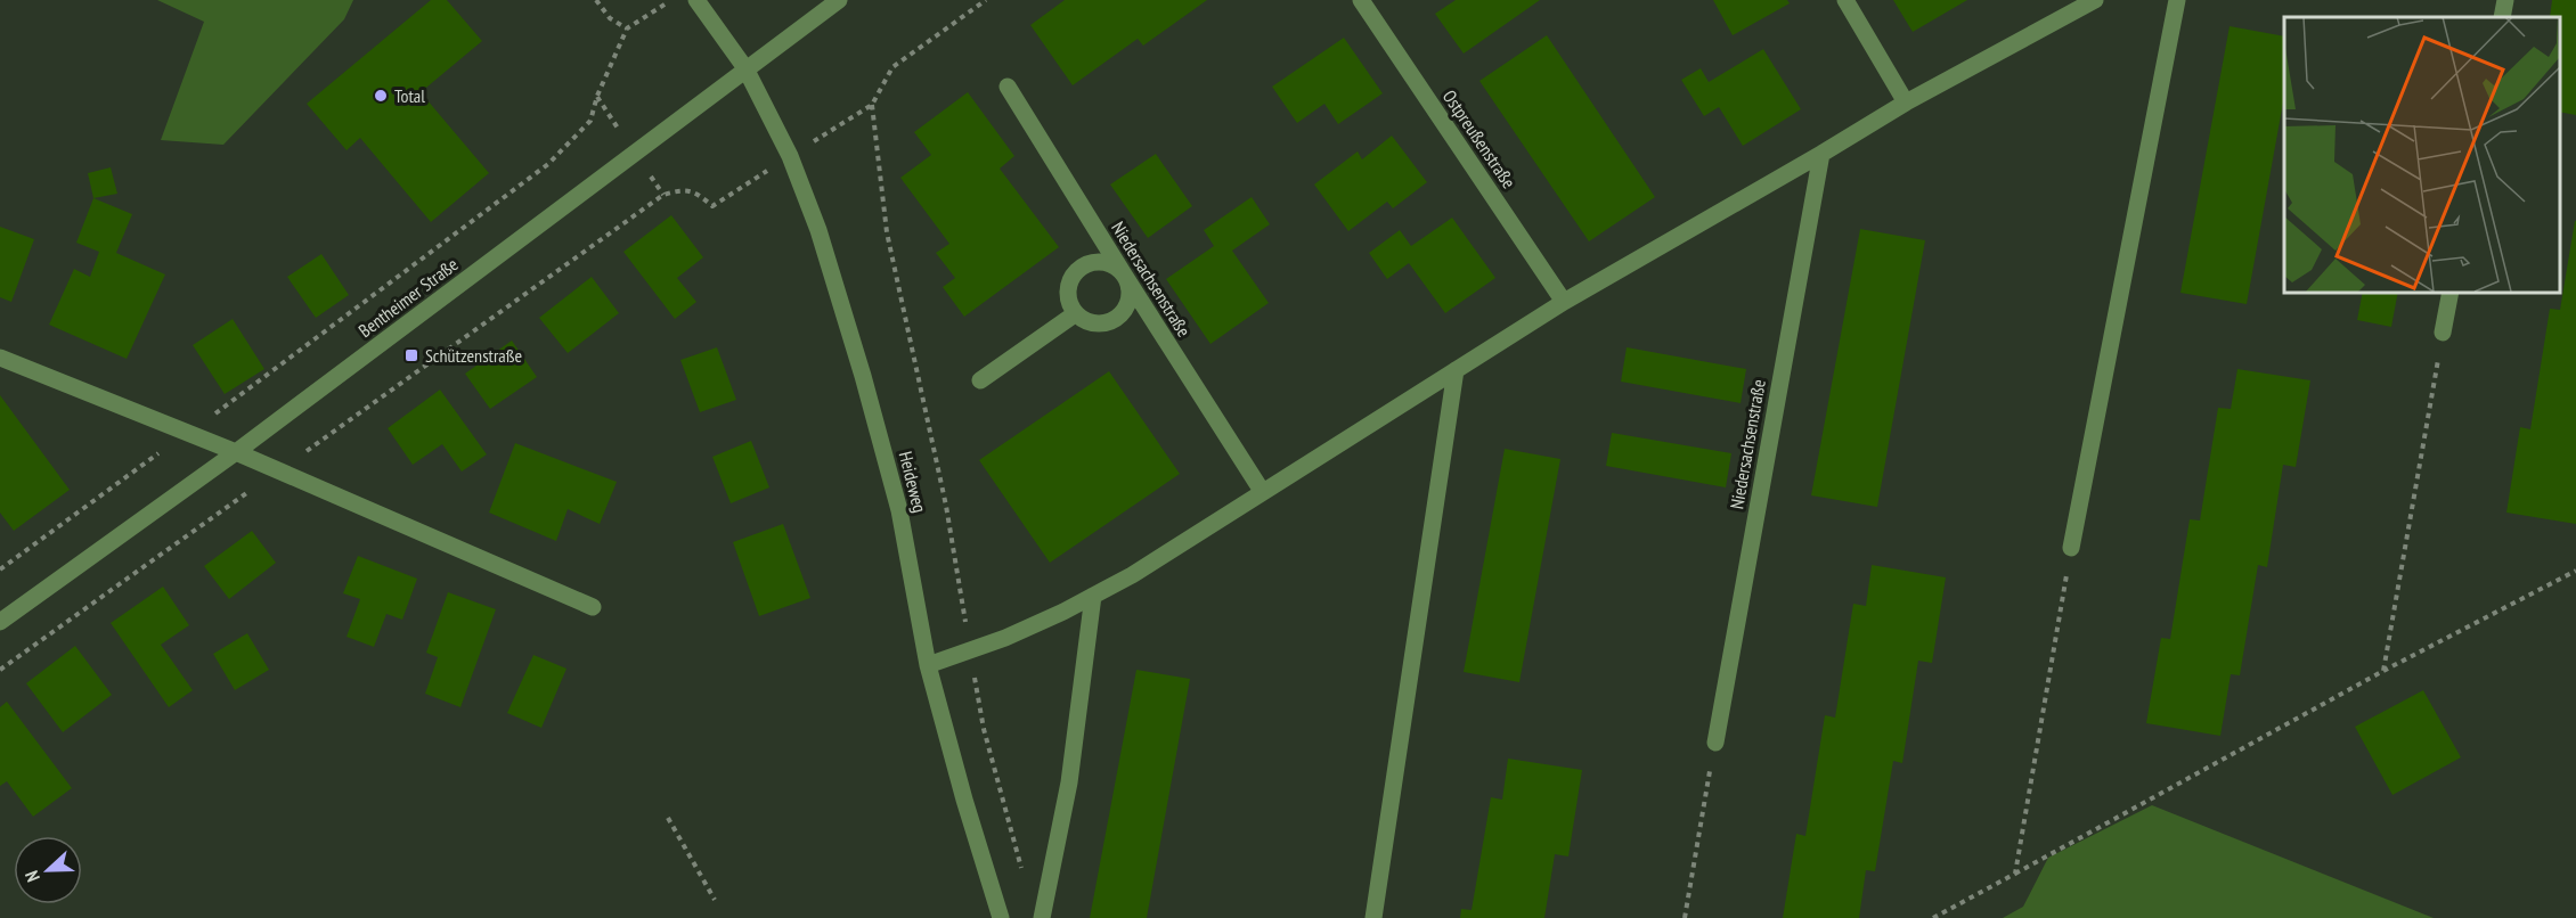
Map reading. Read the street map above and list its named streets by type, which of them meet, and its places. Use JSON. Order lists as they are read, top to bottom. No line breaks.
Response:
{"streets":{"street":["Ostpreußenstraße","Niedersachsenstraße","Bentheimer Straße","Heideweg"]},"crossings":[["Bentheimer Straße","Heideweg"]],"places":{"other":["Total"],"transit":["Schützenstraße"]},"north":"left"}
